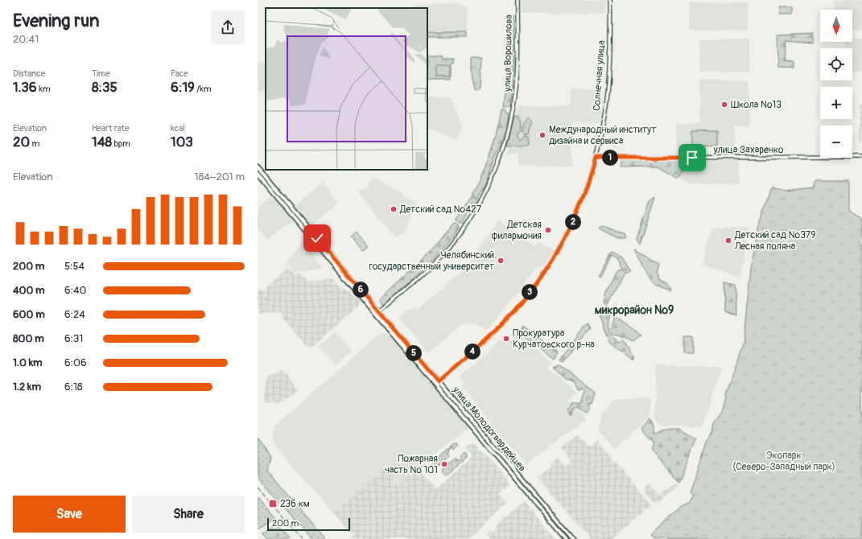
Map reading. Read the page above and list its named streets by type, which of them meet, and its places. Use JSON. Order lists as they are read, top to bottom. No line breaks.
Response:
{"streets":{"main road":["улица Молодогвардейцев"],"street":["улица Ворошилова","Солнечная улица","улица Захаренко"]},"crossings":[["улица Ворошилова","улица Молодогвардейцев"],["Солнечная улица","улица Захаренко"],["Солнечная улица","улица Молодогвардейцев"]],"districts":["микрорайон №9"],"parks":["Экопарк (Северо-Западный парк)"],"places":{"other":["Школа №13","Международный институт дизайна и сервиса","Детский сад №427","Детская филармония","Детский сад №379 Лесная поляна","Челябинский государственный университет","Прокуратура Курчатовского р-на","Пожарная часть № 101"],"transit":["236 км"]},"scale_bar":"200 m","north":"bottom","page":{"heading":["Evening run","20:41"],"map_buttons":["+","−"],"stats":[["Distance","1.36 km"],["Time","8:35"],["Pace","6:19 /km"],["Elevation","20 m"],["Heart rate","148 bpm"],["kcal","103"]],"pins":["1","2","6","3","4","5"],"chart":["Elevation","184–201 m"],"list":[{"name":"200 m","note":"5:54"},{"name":"400 m","note":"6:40"},{"name":"600 m","note":"6:24"},{"name":"800 m","note":"6:31"},{"name":"1.0 km","note":"6:06"},{"name":"1.2 km","note":"6:18"}],"buttons":["Save","Share"],"scale":"200 m"}}
